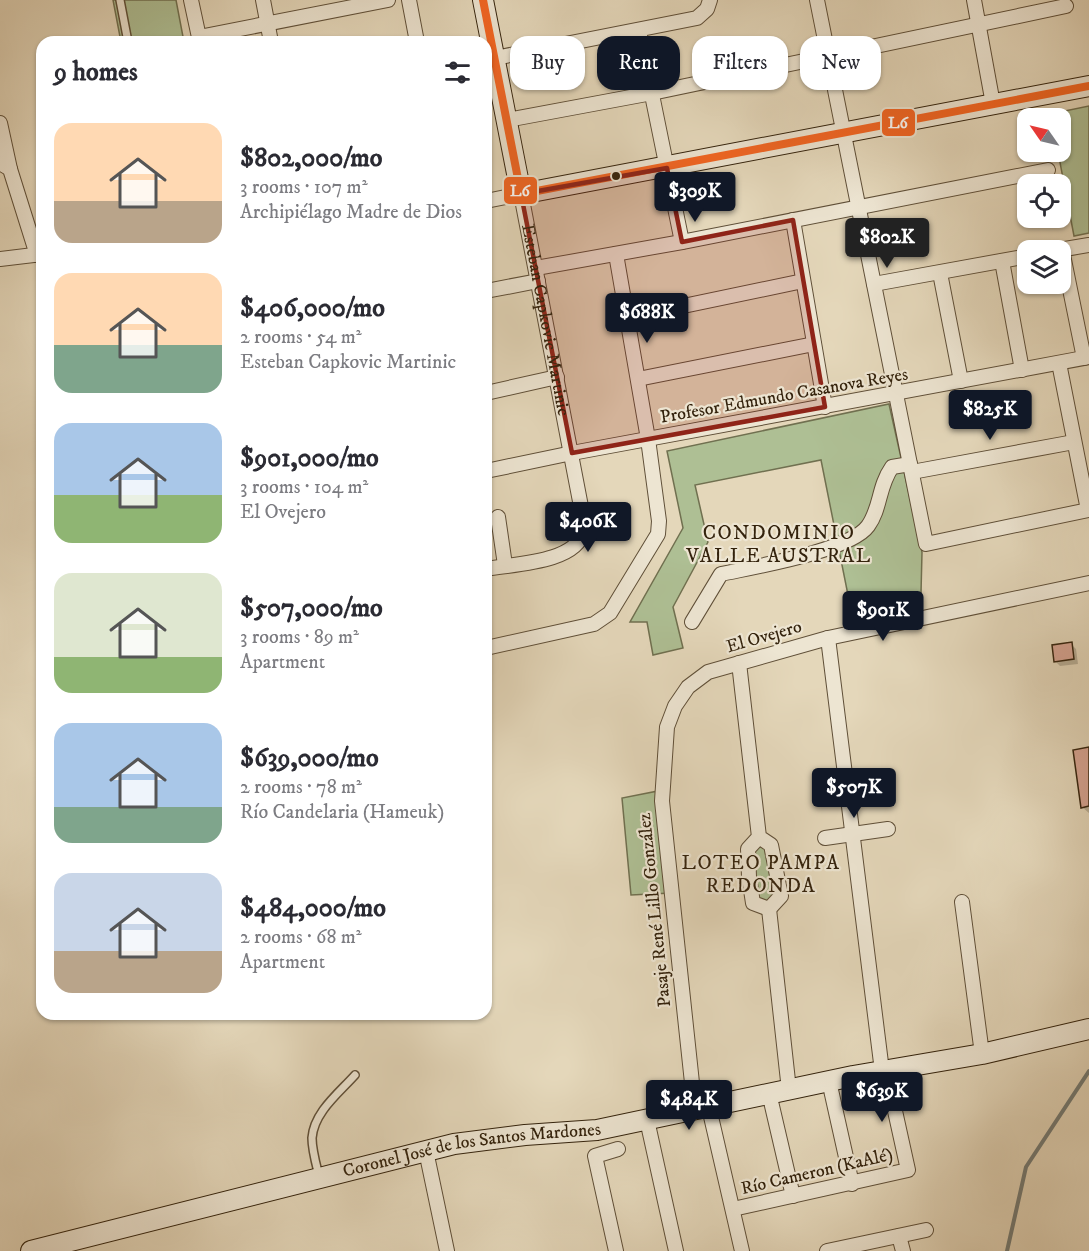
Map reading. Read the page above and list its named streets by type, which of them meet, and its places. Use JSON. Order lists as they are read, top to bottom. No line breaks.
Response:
{"streets":{"street":["Esteban Capkovic Martinic","Profesor Edmundo Casanova Reyes","El Ovejero","Pasaje René Lillo González","Coronel José de los Santos Mardones","Río Cameron (KaAlé)"]},"crossings":[["Esteban Capkovic Martinic","Profesor Edmundo Casanova Reyes"],["El Ovejero","Pasaje René Lillo González"],["Pasaje René Lillo González","Coronel José de los Santos Mardones"],["Pasaje René Lillo González","Río Cameron (KaAlé)"],["Coronel José de los Santos Mardones","Río Cameron (KaAlé)"]],"districts":["CONDOMINIO VALLE AUSTRAL","LOTEO PAMPA REDONDA"],"lines":["transit line L6"],"north":"top left","page":{"chip":["Buy","Rent","Filters","New"],"heading":"9 homes","list":[{"name":"$802,000/mo","note":"3 rooms · 107 m² · Archipiélago Madre de Dios"},{"name":"$406,000/mo","note":"2 rooms · 54 m² · Esteban Capkovic Martinic"},{"name":"$901,000/mo","note":"3 rooms · 104 m² · El Ovejero"},{"name":"$507,000/mo","note":"3 rooms · 89 m² · Apartment"},{"name":"$639,000/mo","note":"2 rooms · 78 m² · Río Candelaria (Hameuk)"},{"name":"$484,000/mo","note":"2 rooms · 68 m² · Apartment"}],"price":["$309K","$802K","$688K","$825K","$406K","$901K","$507K","$639K","$484K"]}}
